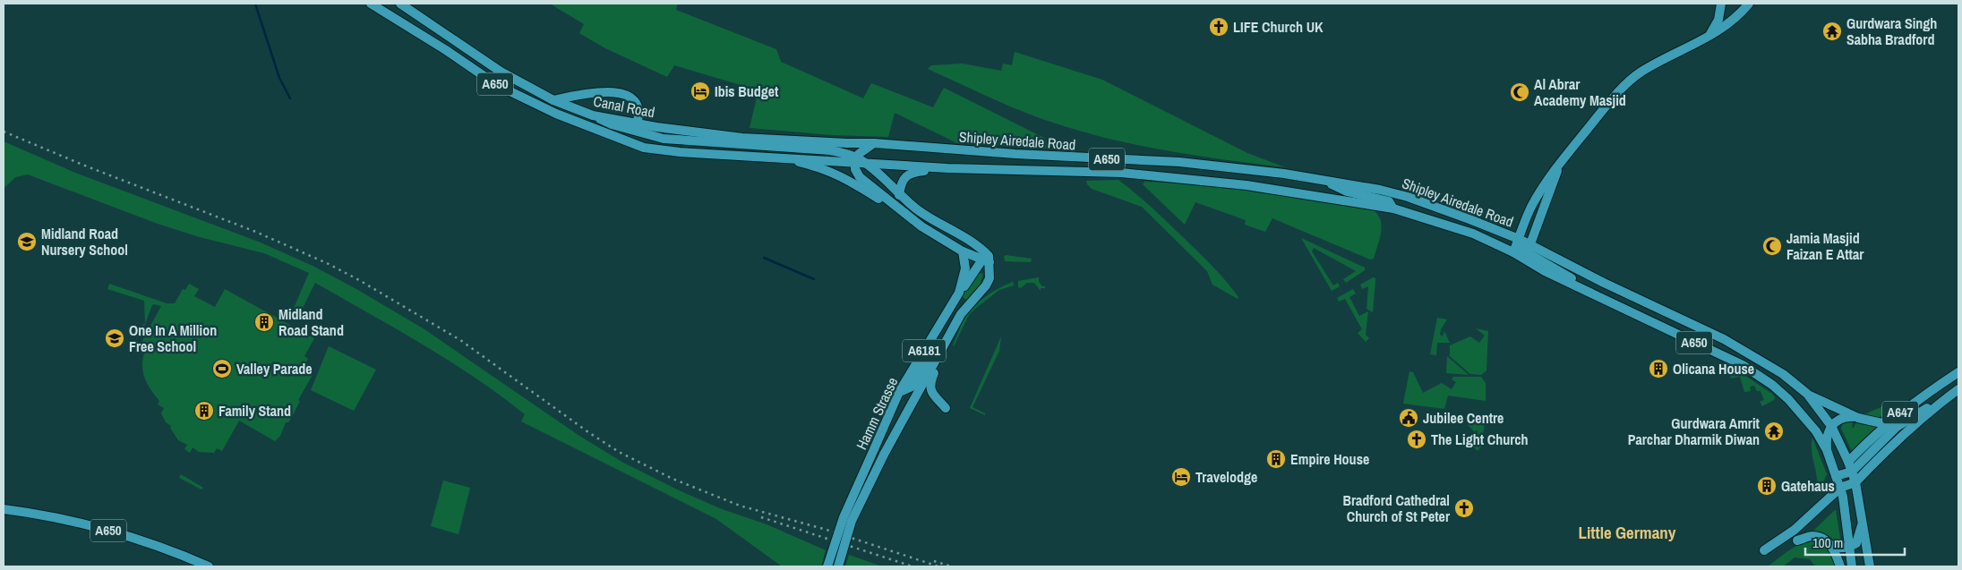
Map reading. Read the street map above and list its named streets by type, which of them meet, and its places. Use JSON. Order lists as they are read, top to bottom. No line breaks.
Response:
{"streets":{"main road":["A650","Canal Road","Shipley Airedale Road","A6181","A647","Hamm Strasse"]},"crossings":[["A650","Canal Road"],["A650","Shipley Airedale Road"],["Canal Road","Shipley Airedale Road"],["Canal Road","A6181"],["Canal Road","Hamm Strasse"],["Shipley Airedale Road","A647"],["A6181","Hamm Strasse"]],"districts":["Little Germany"],"places":{"church":["LIFE Church UK","The Light Church","Bradford Cathedral Church of St Peter"],"temple":["Gurdwara Singh Sabha Bradford","Gurdwara Amrit Parchar Dharmik Diwan"],"hotel":["Ibis Budget","Travelodge"],"mosque":["Al Abrar Academy Masjid","Jamia Masjid Faizan E Attar"],"school or university":["Midland Road Nursery School","One In A Million Free School"],"building":["Midland Road Stand","Olicana House","Family Stand","Empire House","Gatehaus"],"sports":["Valley Parade"],"public building":["Jubilee Centre"]},"scale_bar":"100 m"}
